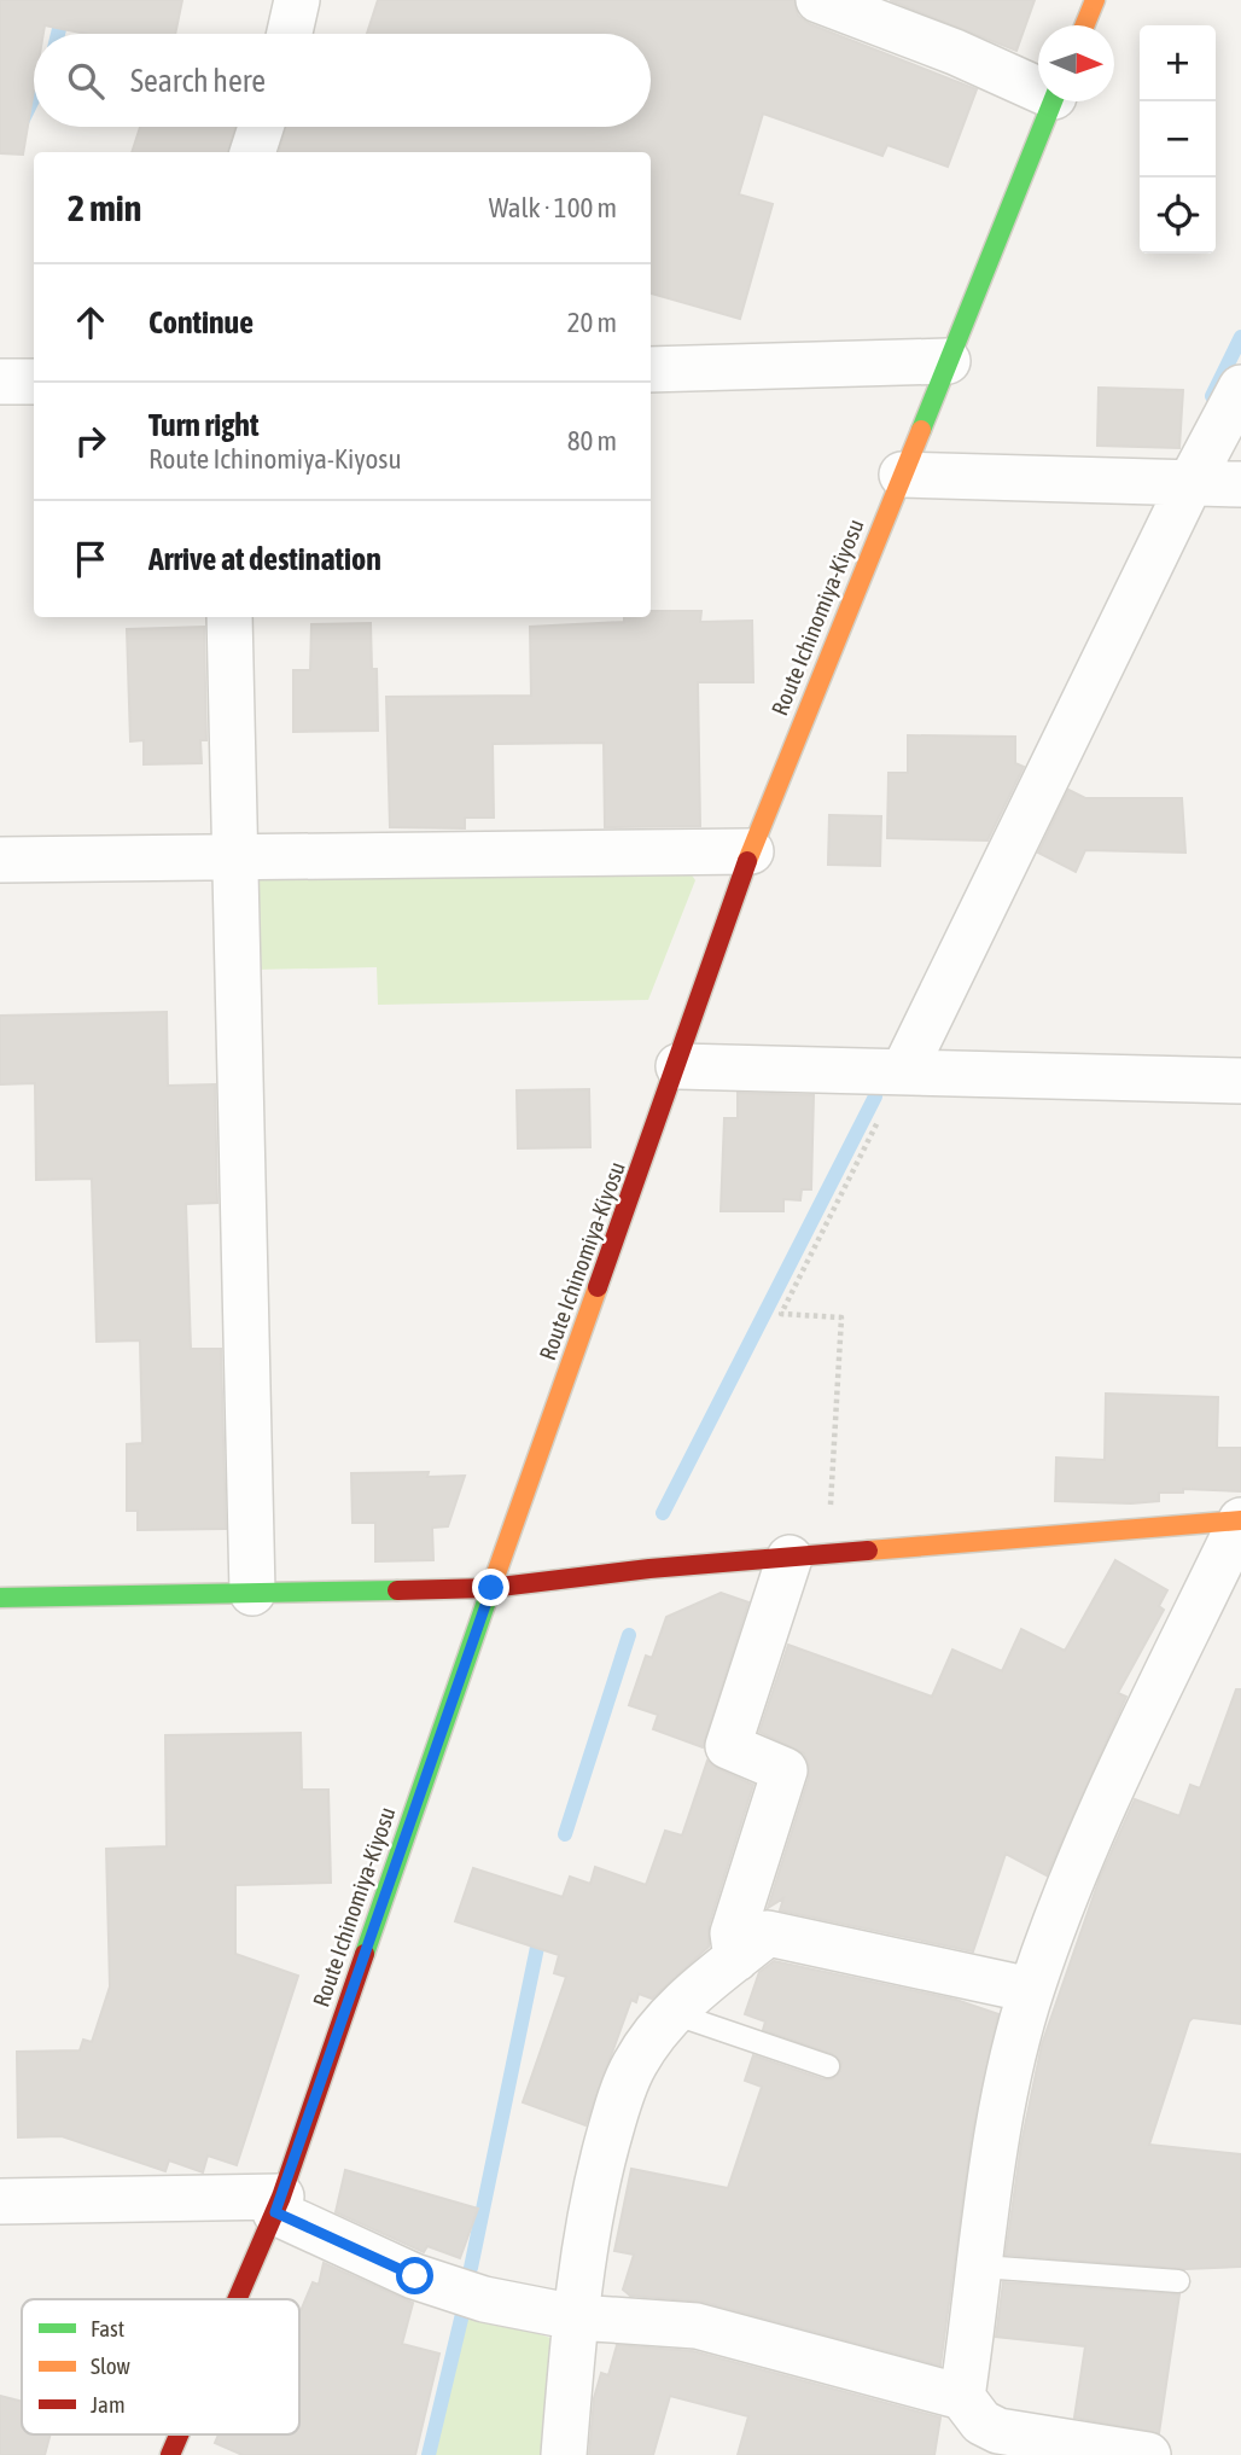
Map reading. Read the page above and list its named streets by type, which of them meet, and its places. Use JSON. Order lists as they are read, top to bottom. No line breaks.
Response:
{"streets":{"main road":["Route Ichinomiya-Kiyosu"]},"legend":["Fast","Slow","Jam"],"north":"right","page":{"map_buttons":["+","−"],"search":"Search here","heading":["2 min","Walk · 100 m"],"list":[["Continue","20 m"],["Turn right","Route Ichinomiya-Kiyosu","80 m"],"Arrive at destination"]}}
